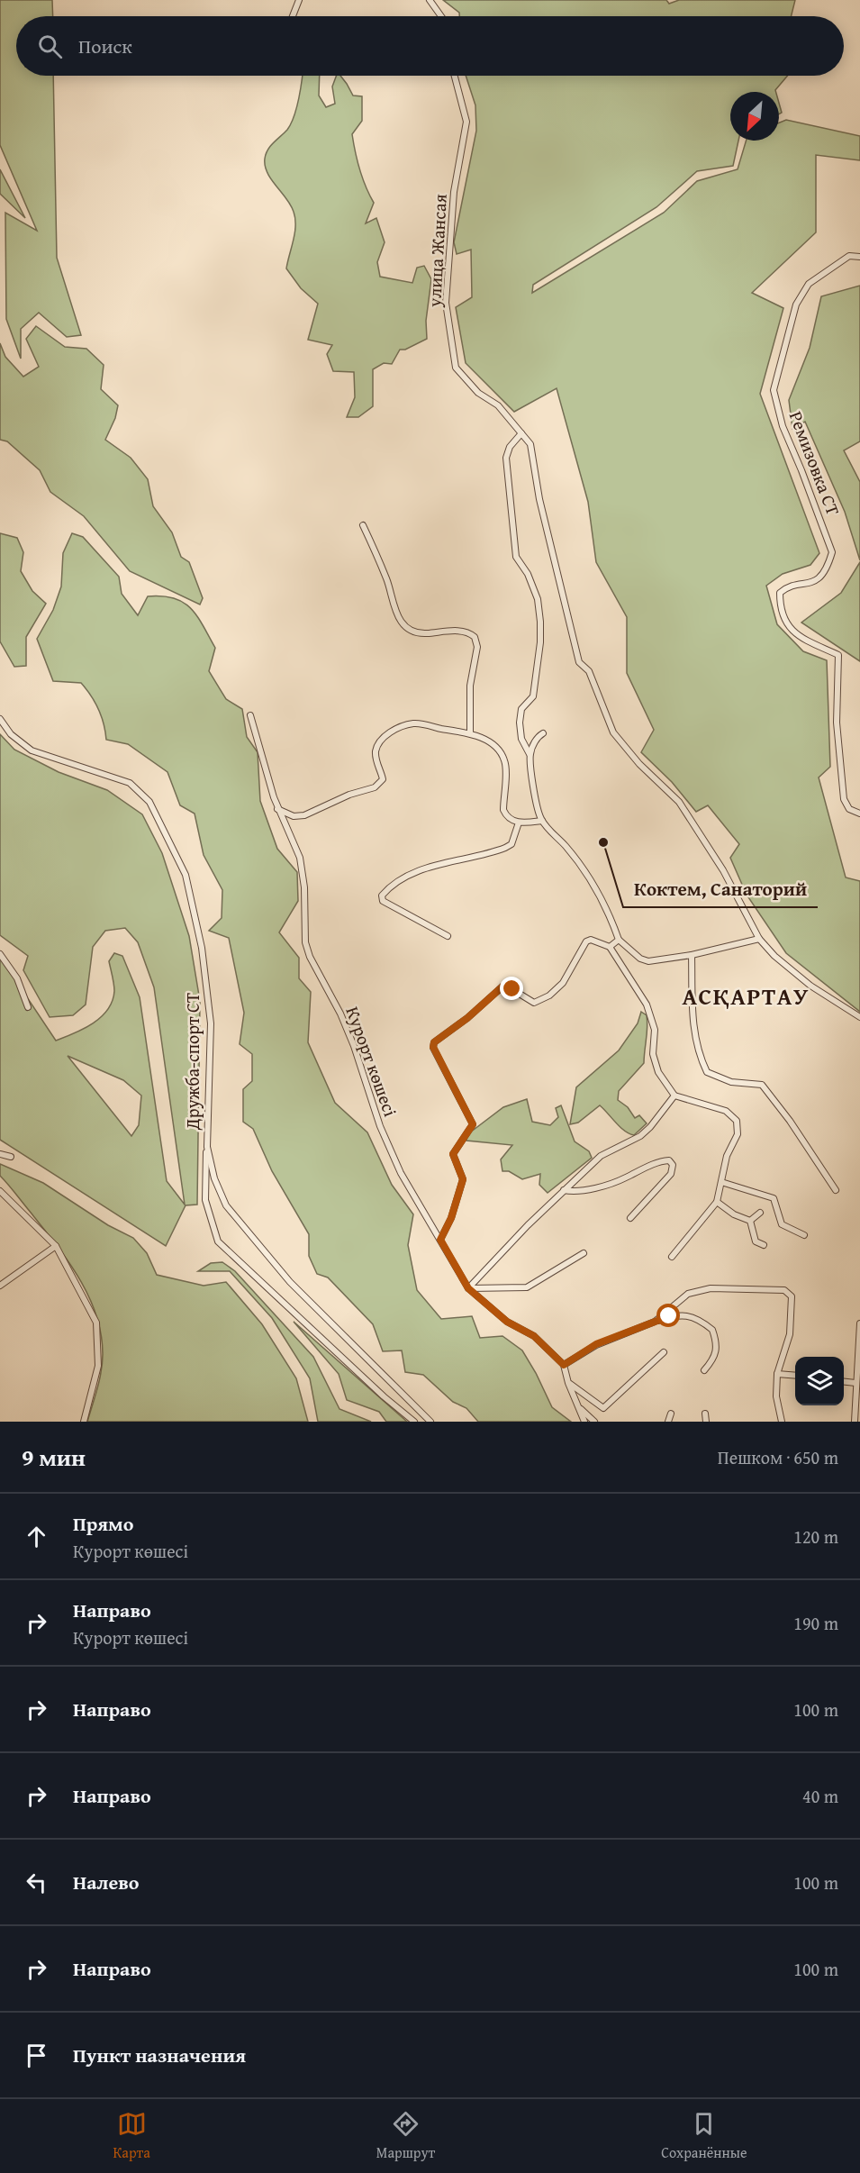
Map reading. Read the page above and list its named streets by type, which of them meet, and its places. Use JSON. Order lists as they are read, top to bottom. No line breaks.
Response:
{"streets":{"street":["улица Жансая","Ремизовка СТ","Дружба-спорт СТ","Курорт көшесі"]},"districts":["АСҚАРТАУ"],"places":["Коктем, Санаторий"],"north":"bottom left","page":{"search":"Поиск","heading":["9 мин","Пешком · 650 m"],"list":[["Прямо","Курорт көшесі","120 m"],["Направо","Курорт көшесі","190 m"],["Направо","100 m"],["Направо","40 m"],["Налево","100 m"],["Направо","100 m"],"Пункт назначения"],"nav":["Карта","Маршрут","Сохранённые"]}}
